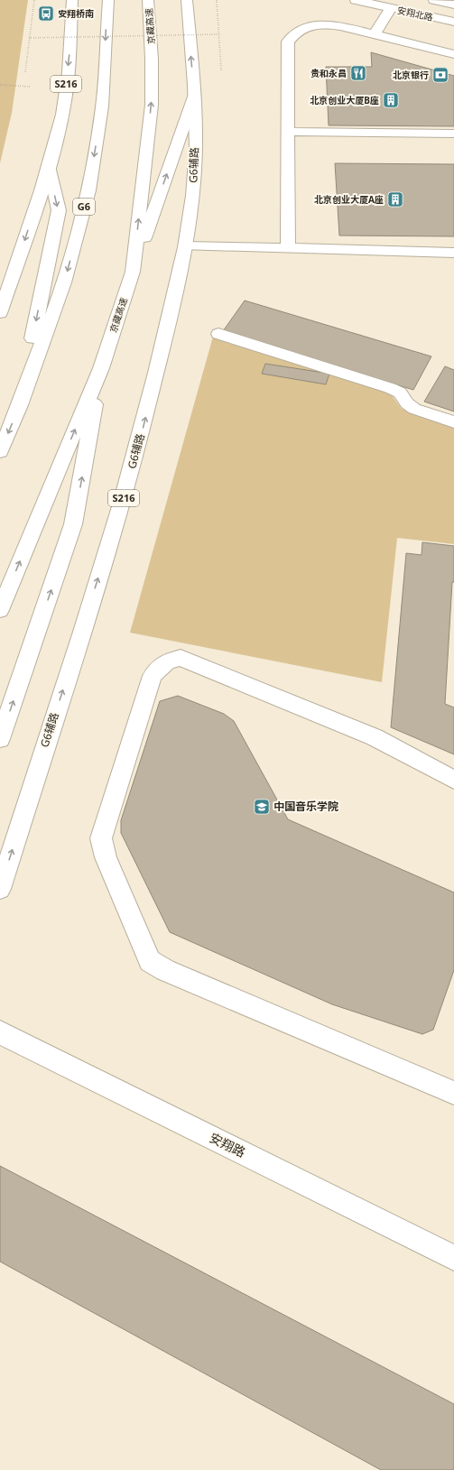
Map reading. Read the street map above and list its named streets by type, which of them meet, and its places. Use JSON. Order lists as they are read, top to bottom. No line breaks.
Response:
{"streets":{"main road":["安翔北路","京藏高速","S216","G6辅路","G6","安翔路"]},"places":{"bus stop":["安翔桥南"],"restaurant":["贵和永昌"],"bank":["北京银行"],"building":["北京创业大厦B座","北京创业大厦A座"],"school or university":["中国音乐学院"]}}
